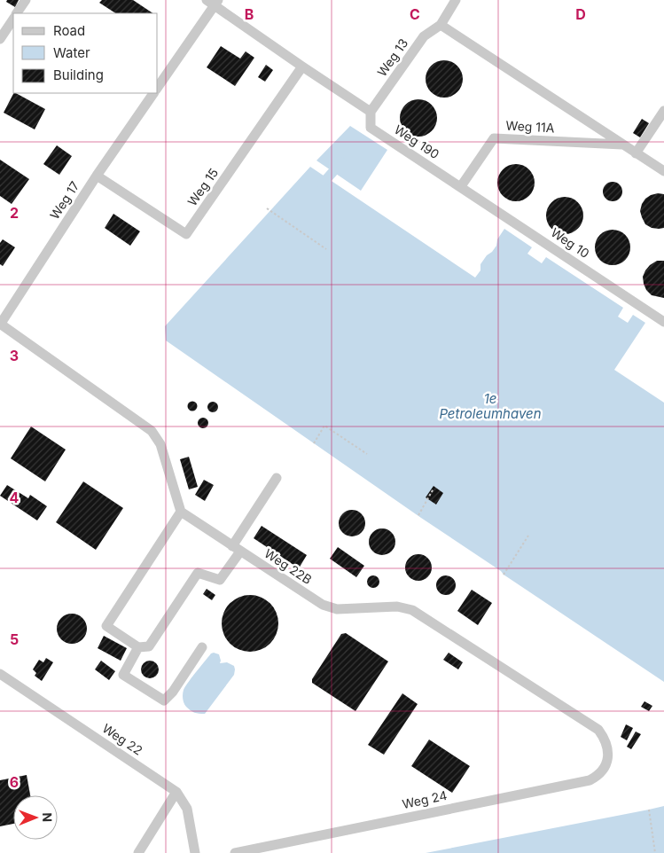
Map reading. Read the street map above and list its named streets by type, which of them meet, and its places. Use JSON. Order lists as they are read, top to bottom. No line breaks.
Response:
{"streets":{"lane":["Weg 13","Weg 11A","Weg 190","Weg 15","Weg 17","Weg 10","Weg 22B","Weg 22","Weg 24"]},"crossings":[["Weg 13","Weg 190"],["Weg 11A","Weg 190"],["Weg 11A","Weg 10"],["Weg 190","Weg 10"],["Weg 15","Weg 17"],["Weg 22B","Weg 24"]],"water":["1e Petroleumhaven"],"legend":["Road","Water","Building"],"north":"right","grid":{"columns":["B","C","D"],"rows":["2","3","4","5","6"]}}
